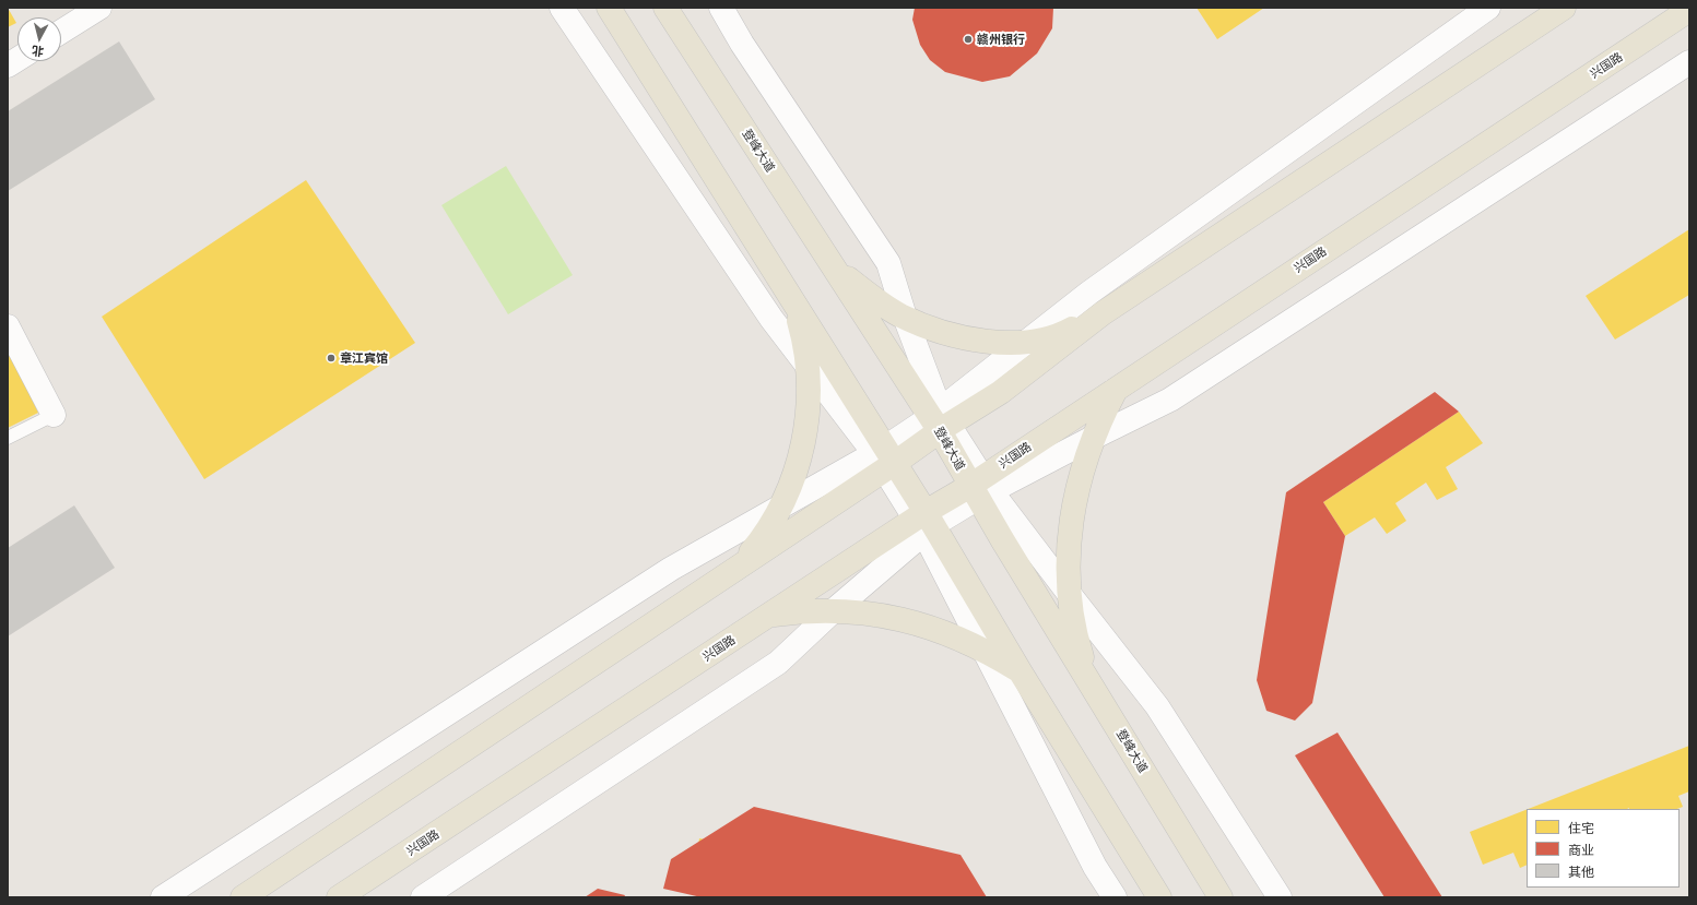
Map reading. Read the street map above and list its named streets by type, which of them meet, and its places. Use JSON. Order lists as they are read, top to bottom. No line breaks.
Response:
{"streets":{"main road":["兴国路","登峰大道"]},"crossings":[["兴国路","登峰大道"]],"places":["赣州银行","章江宾馆"],"legend":["住宅","商业","其他"],"north":"bottom"}
